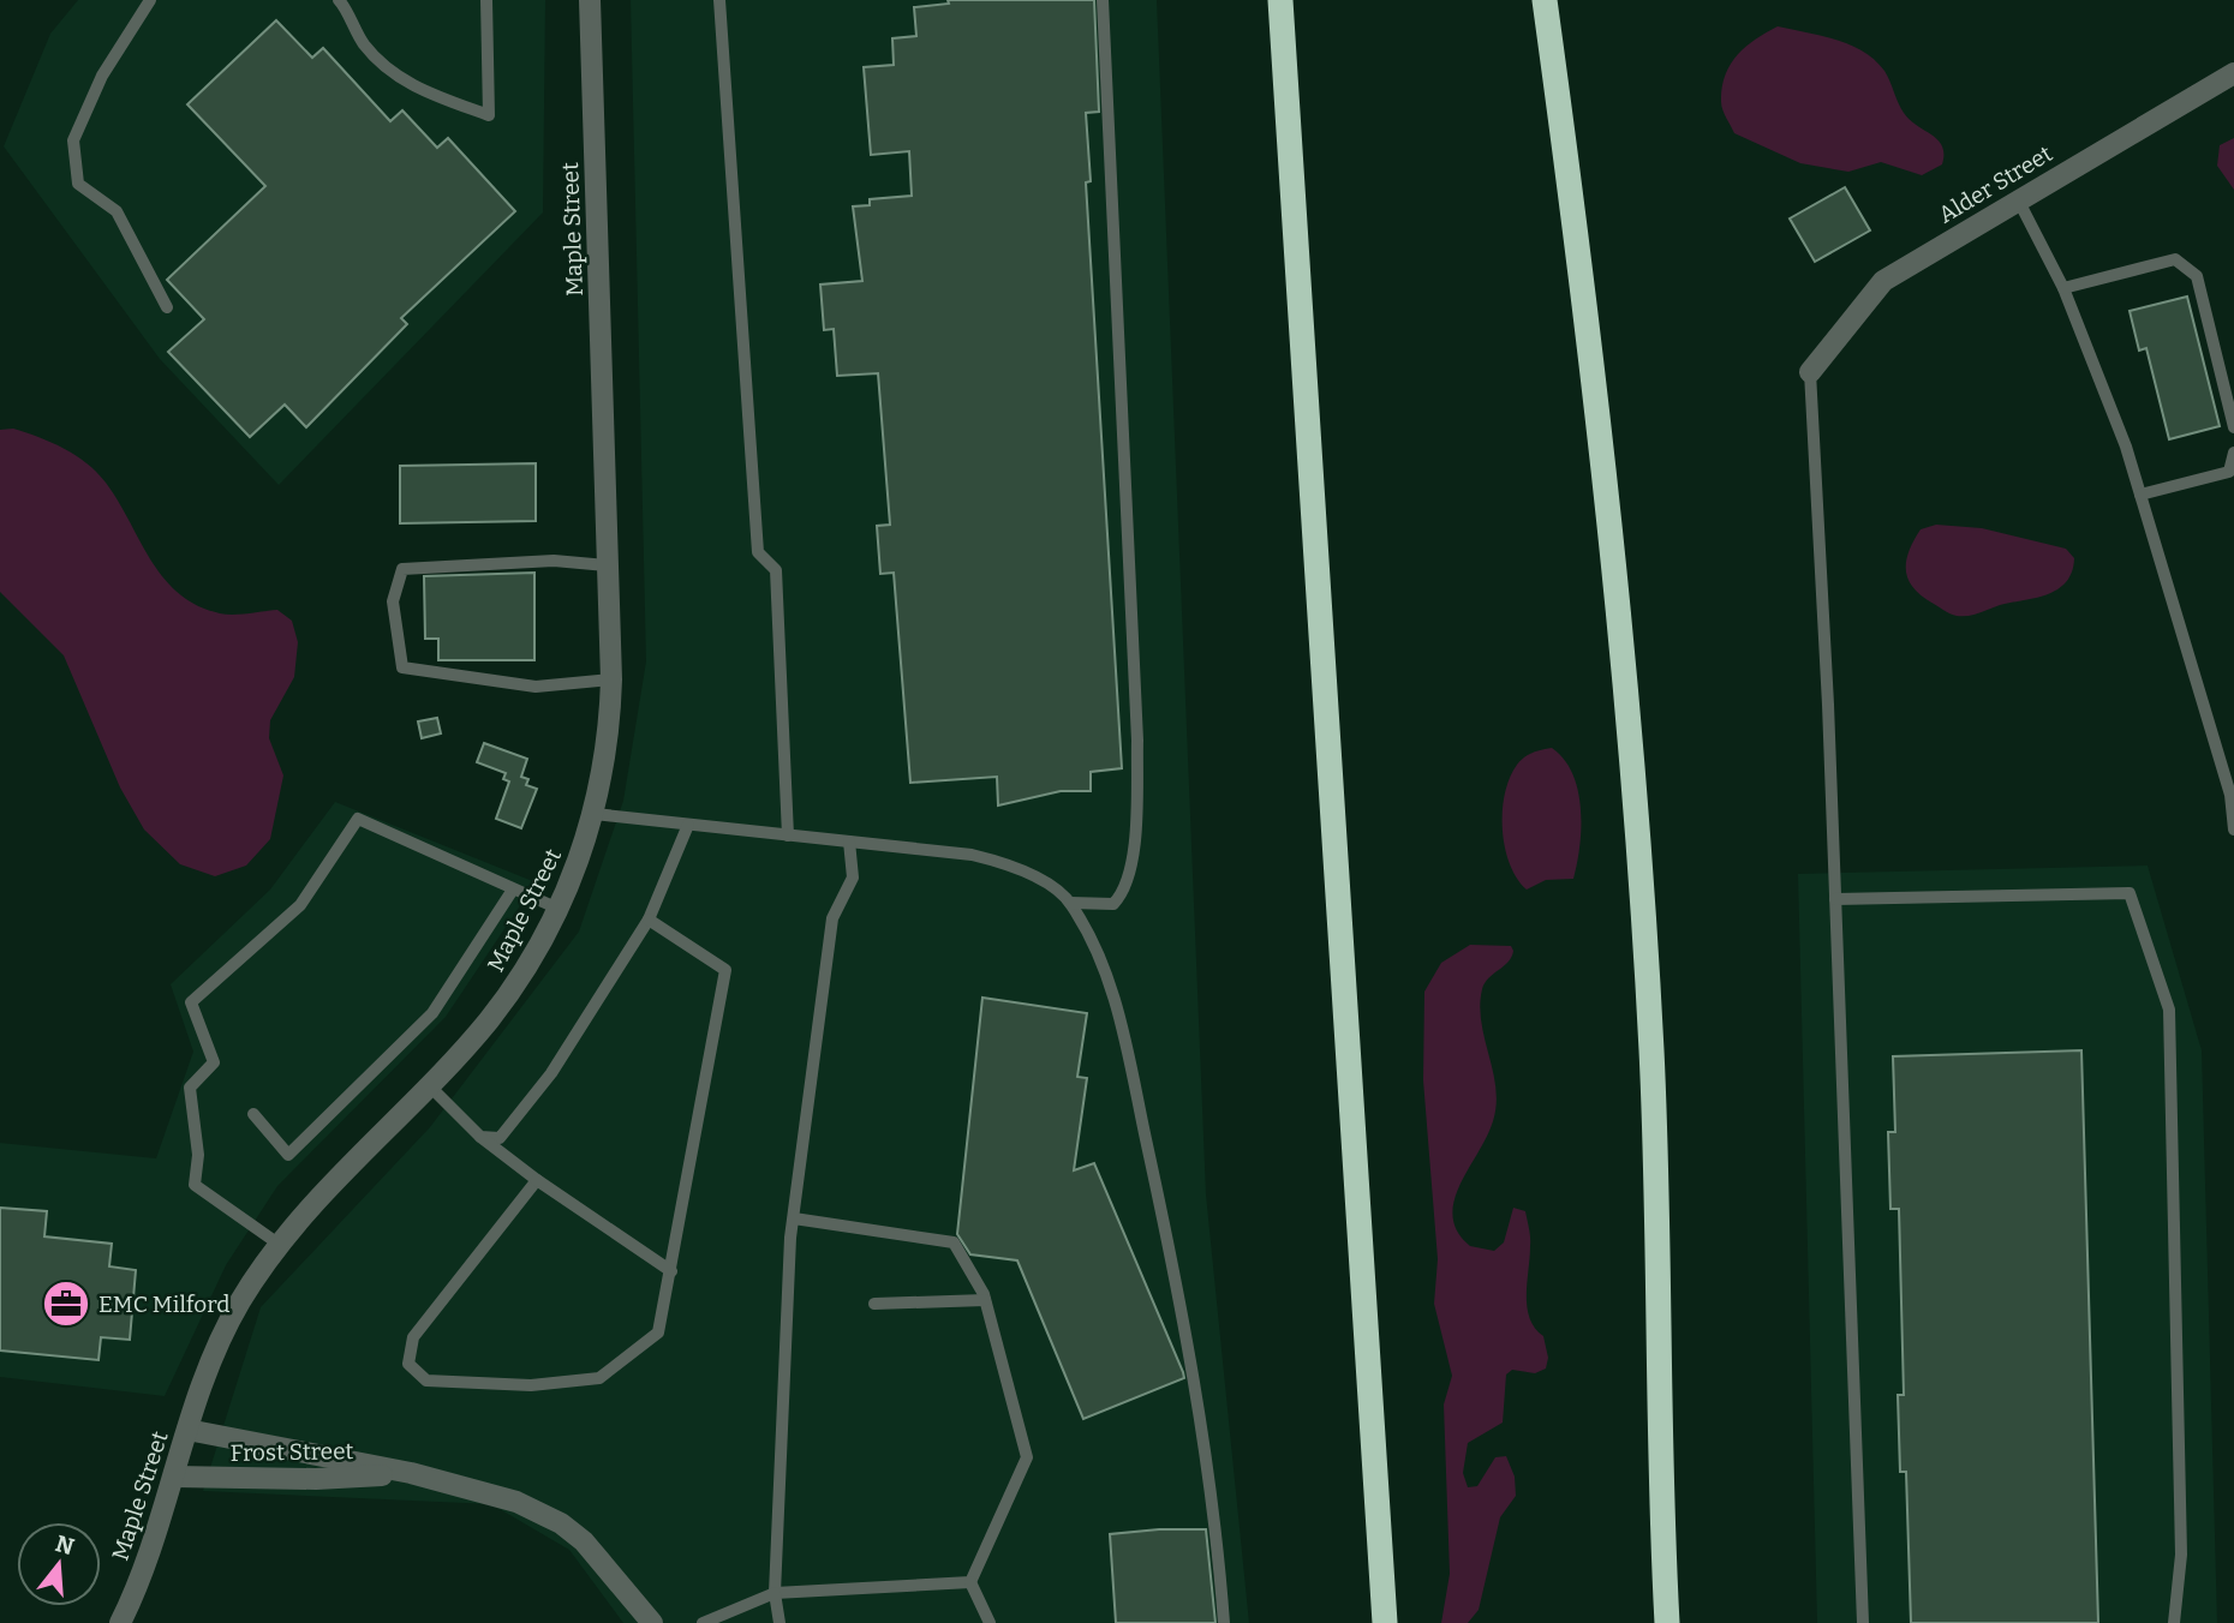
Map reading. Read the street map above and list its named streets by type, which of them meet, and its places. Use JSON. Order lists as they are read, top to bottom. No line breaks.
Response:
{"streets":{"street":["Alder Street","Maple Street","Frost Street"]},"crossings":[["Maple Street","Frost Street"]],"places":{"office":["EMC Milford"]},"north":"top"}
